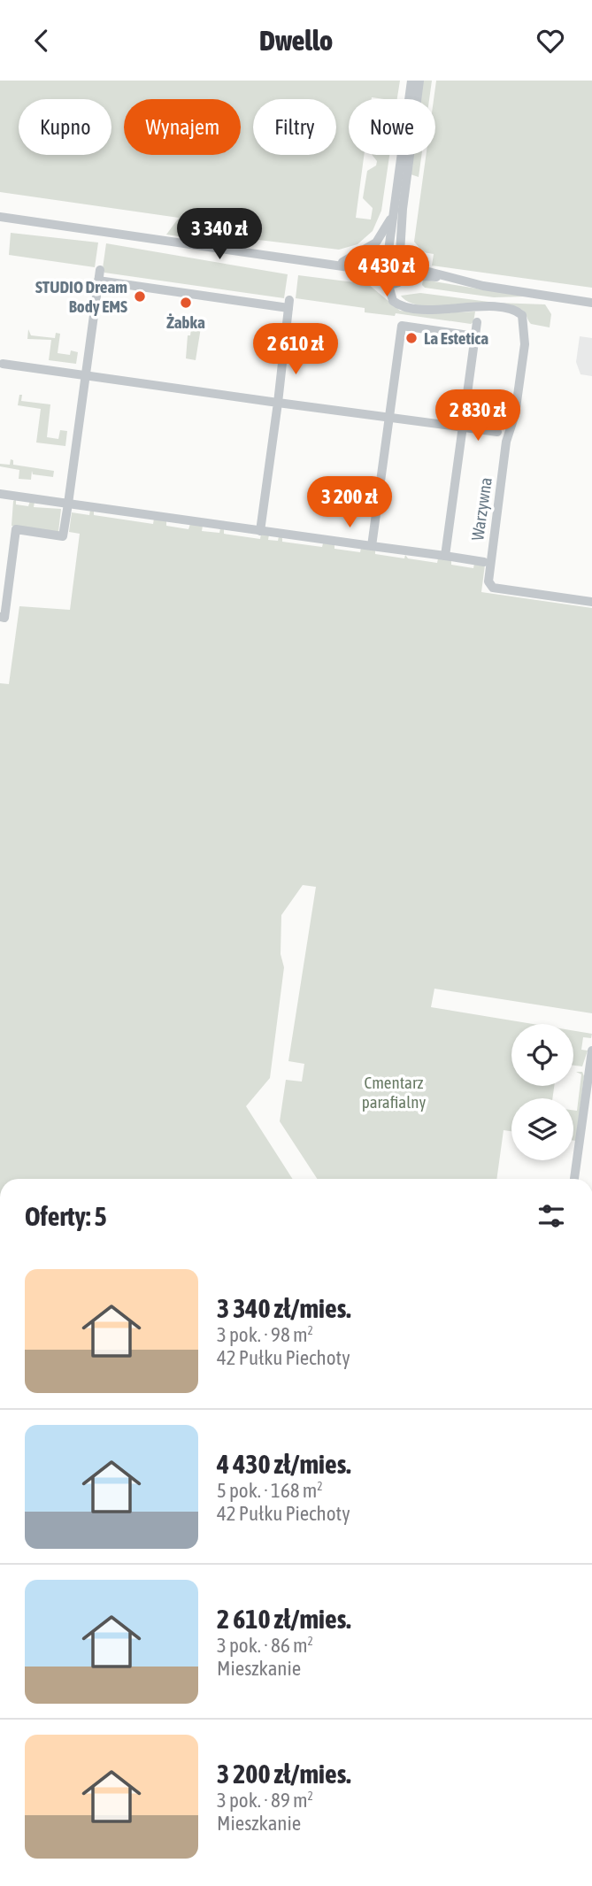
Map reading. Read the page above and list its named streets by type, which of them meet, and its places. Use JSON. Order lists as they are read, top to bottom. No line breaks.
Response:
{"streets":{"street":["Warzywna"]},"parks":["Cmentarz parafialny"],"places":["STUDIO Dream Body EMS","Żabka","La Estetica"],"page":{"header":"Dwello","chip":["Kupno","Wynajem","Filtry","Nowe"],"price":["3 340 zł","4 430 zł","2 610 zł","2 830 zł","3 200 zł"],"heading":"Oferty: 5","list":[{"name":"3 340 zł/mies.","note":"3 pok. · 98 m² · 42 Pułku Piechoty"},{"name":"4 430 zł/mies.","note":"5 pok. · 168 m² · 42 Pułku Piechoty"},{"name":"2 610 zł/mies.","note":"3 pok. · 86 m² · Mieszkanie"},{"name":"3 200 zł/mies.","note":"3 pok. · 89 m² · Mieszkanie"}]}}
